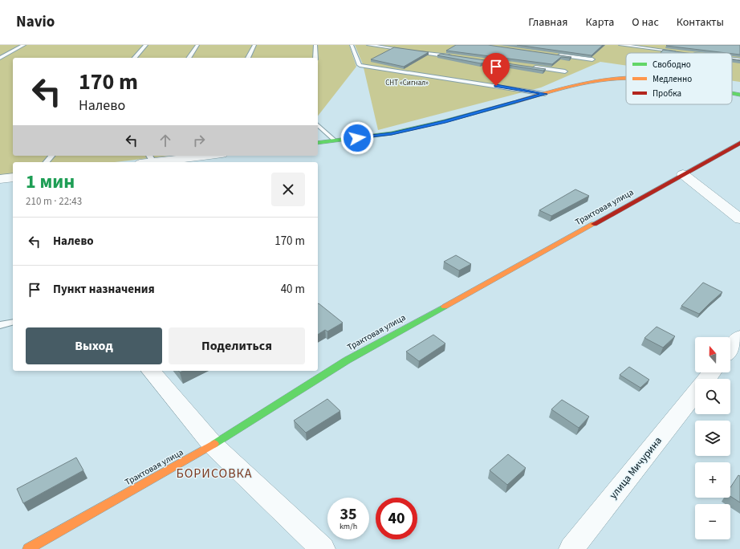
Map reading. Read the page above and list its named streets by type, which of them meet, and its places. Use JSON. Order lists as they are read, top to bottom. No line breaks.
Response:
{"streets":{"main road":["Трактовая улица"],"street":["улица Мичурина"]},"districts":["БОРИСОВКА"],"parks":["СНТ «Сигнал»"],"legend":["Свободно","Медленно","Пробка"],"north":"top","page":{"header":"Navio","nav":["Главная","Карта","О нас","Контакты"],"turn":["170 m","Налево"],"heading":["1 мин","210 m · 22:43"],"list":[{"name":"Налево","value":"170 m"},{"name":"Пункт назначения","value":"40 m"}],"buttons":["Выход","Поделиться"],"map_buttons":["+","−"],"speed":"35 km/h","limit":"40"}}
